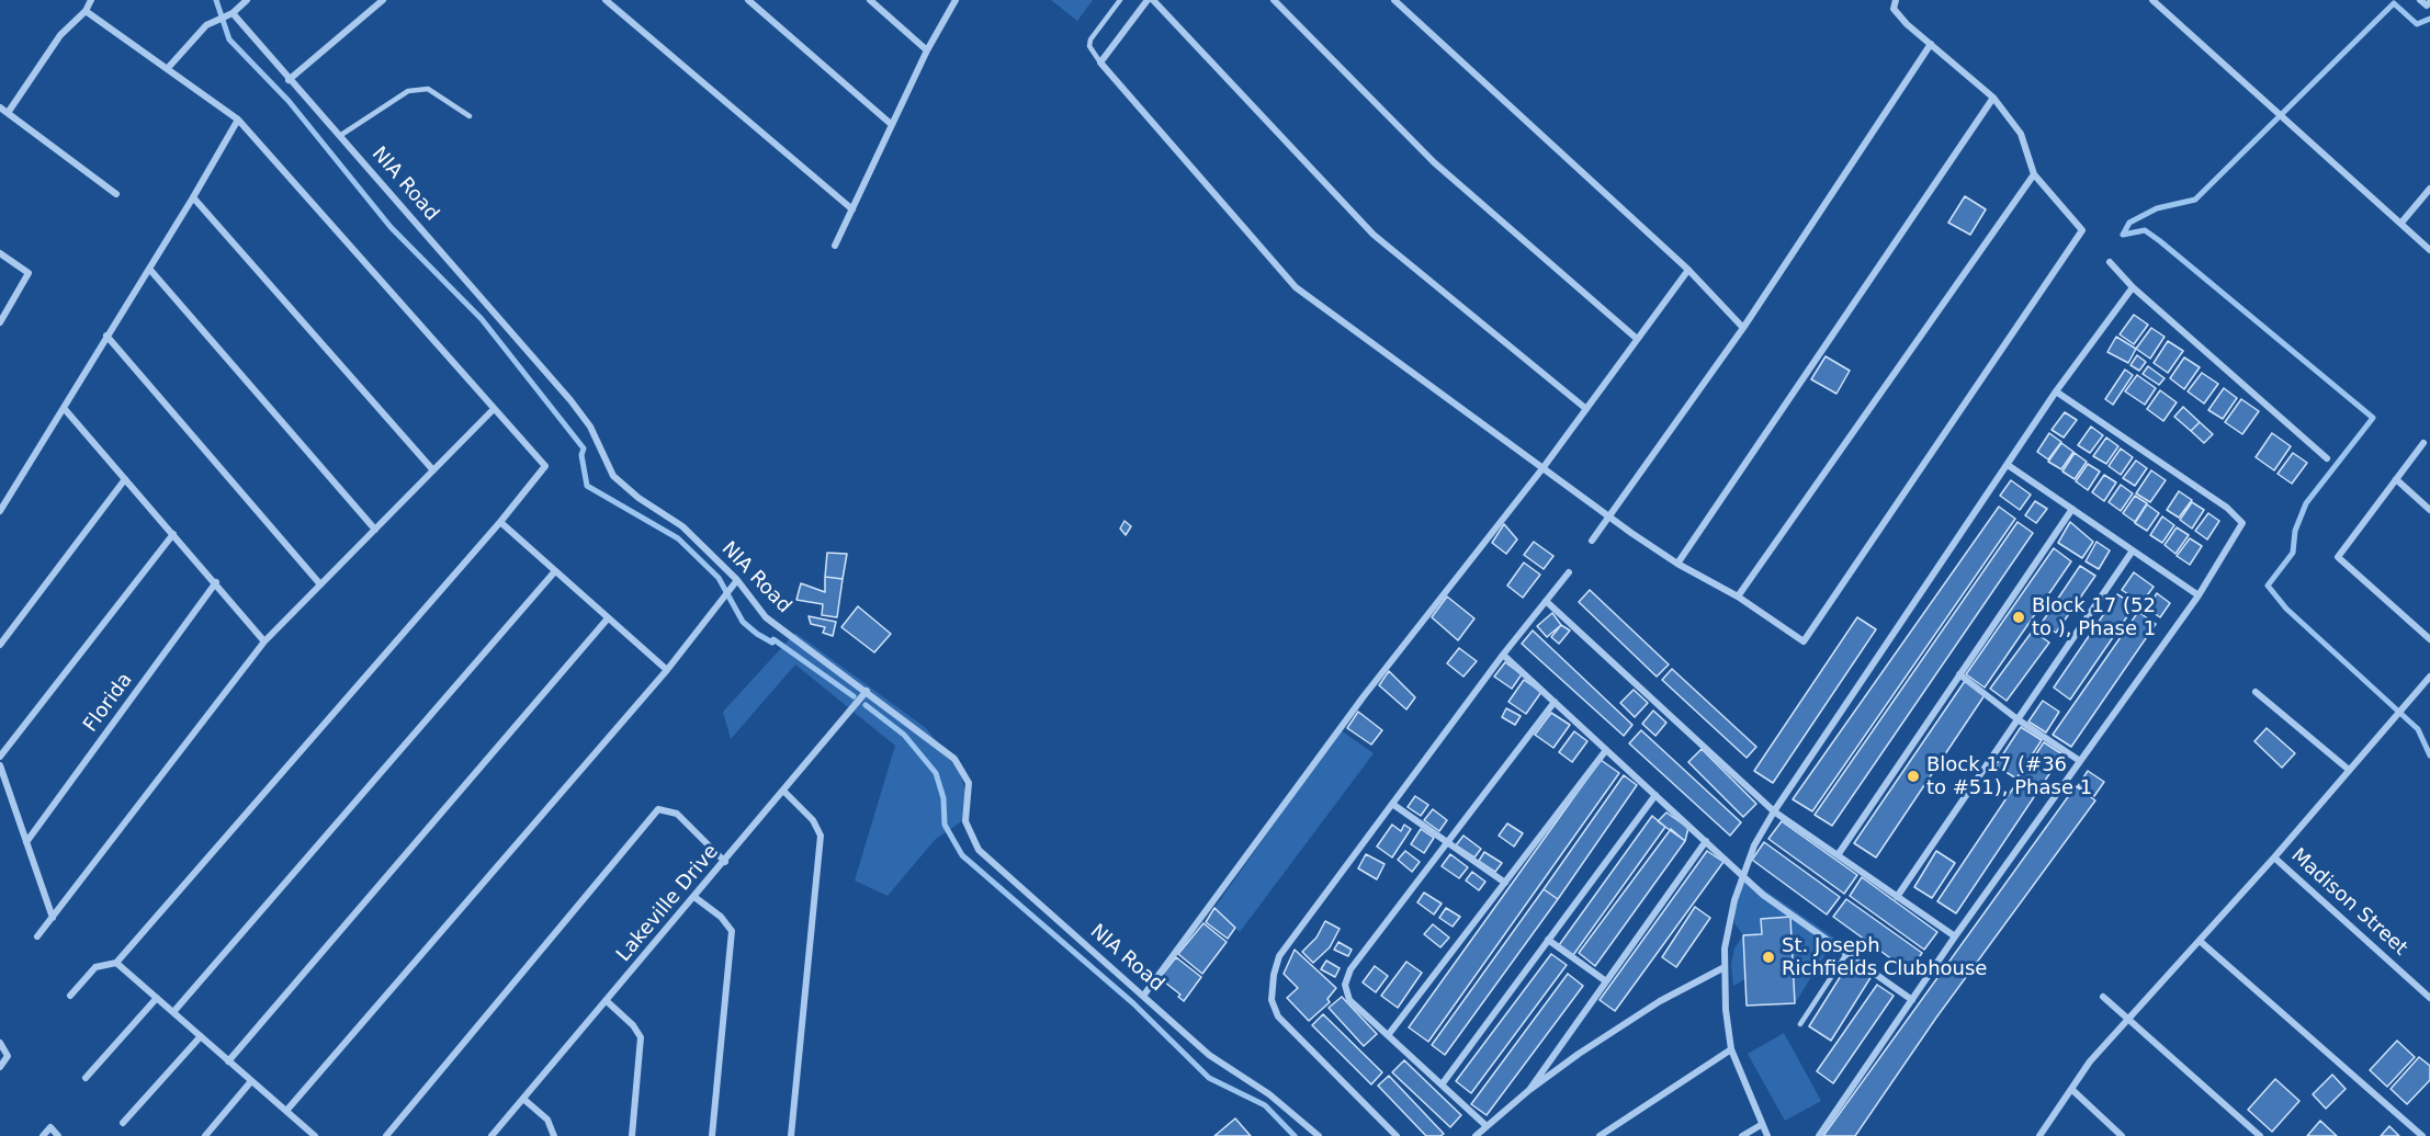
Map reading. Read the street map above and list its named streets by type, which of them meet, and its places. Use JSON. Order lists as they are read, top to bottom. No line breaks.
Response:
{"streets":{"street":["NIA Road","Florida","Madison Street","Lakeville Drive"]},"crossings":[["NIA Road","Lakeville Drive"]],"places":["Block 17 (52 to ), Phase 1","Block 17 (#36 to #51), Phase 1","St. Joseph Richfields Clubhouse"]}
